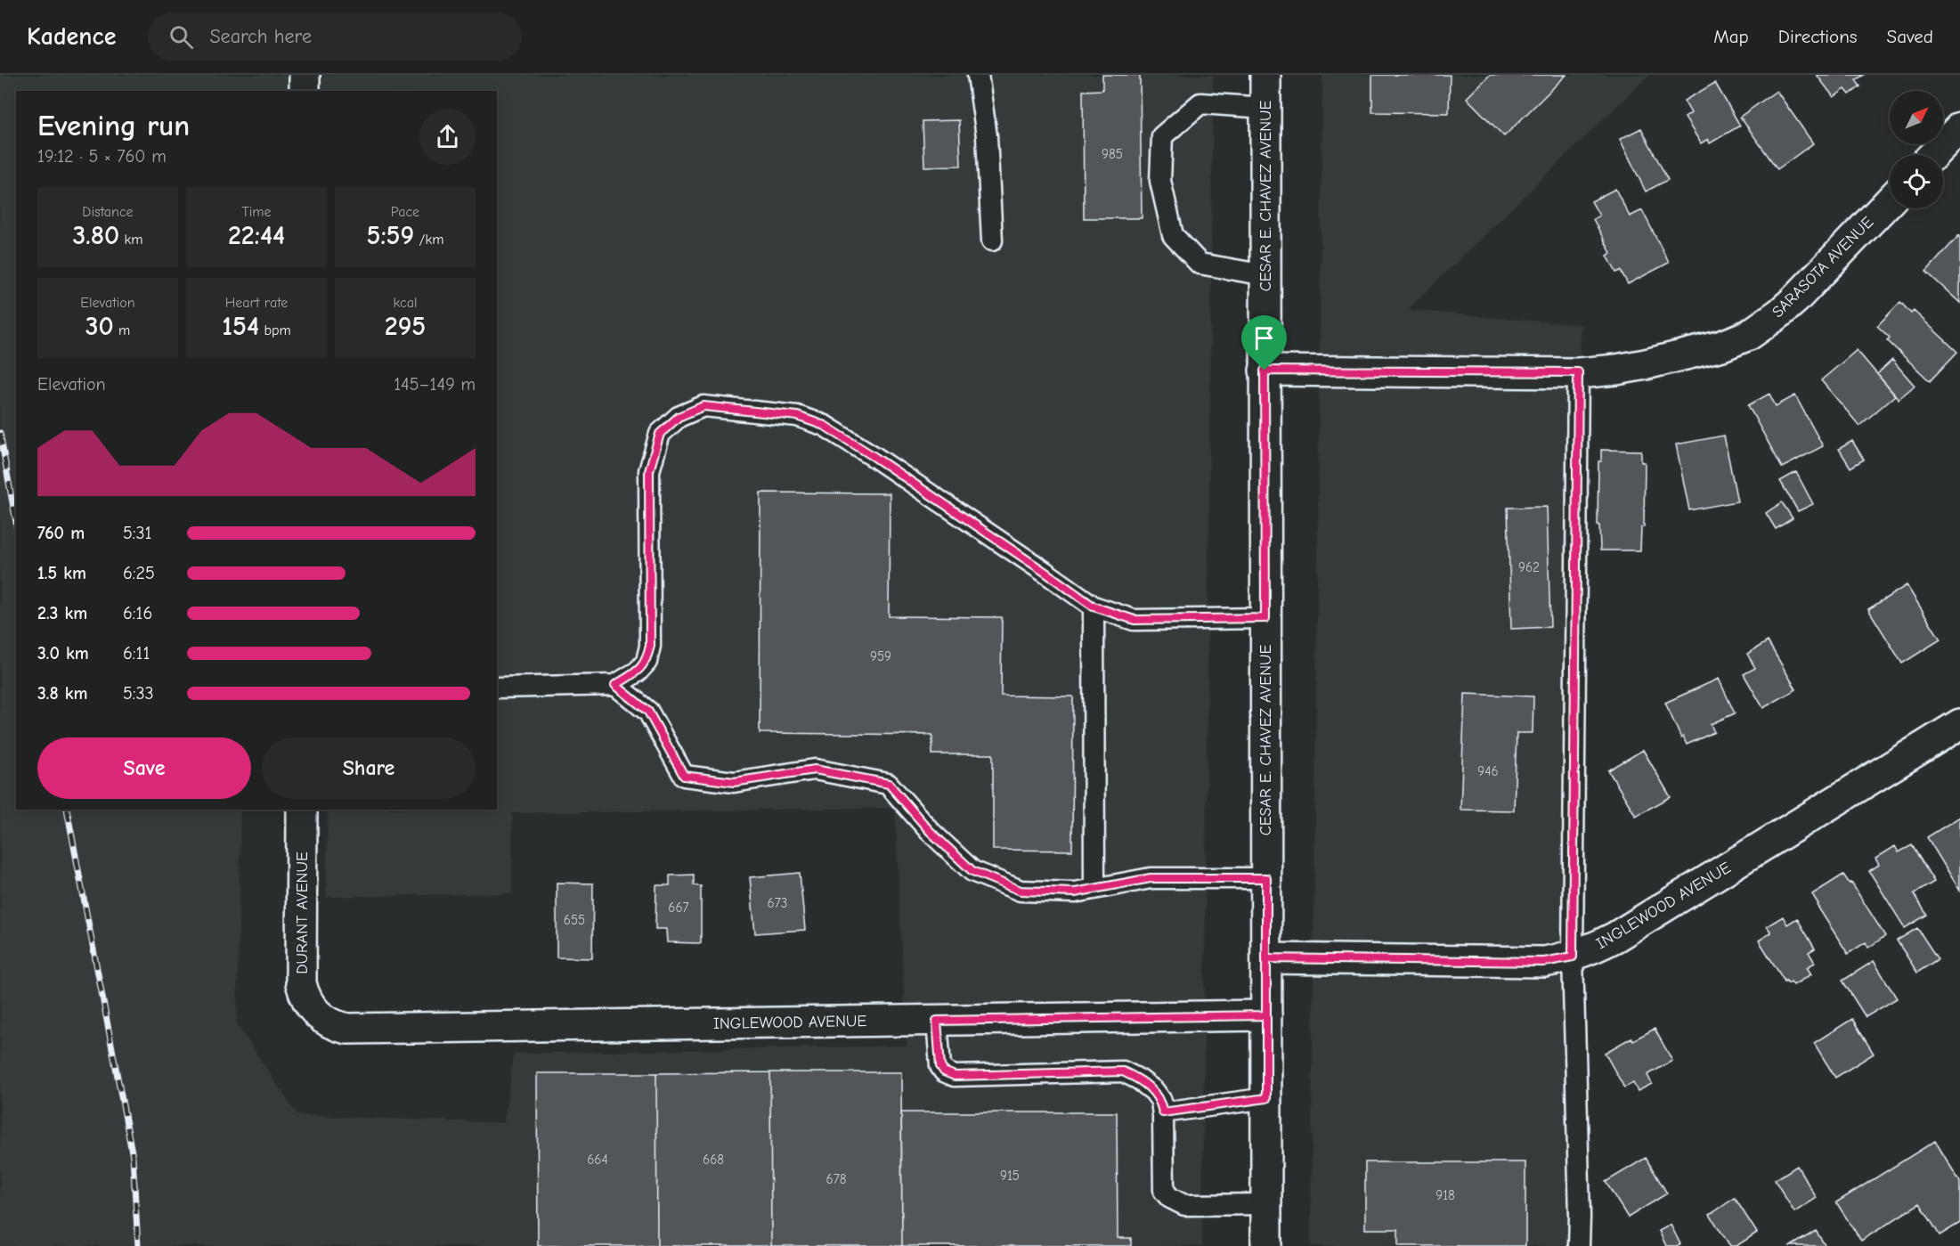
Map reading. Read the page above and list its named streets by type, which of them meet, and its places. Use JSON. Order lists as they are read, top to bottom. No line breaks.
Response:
{"streets":{"street":["CESAR E. CHAVEZ AVENUE","SARASOTA AVENUE","INGLEWOOD AVENUE","DURANT AVENUE"]},"crossings":[["CESAR E. CHAVEZ AVENUE","SARASOTA AVENUE"],["CESAR E. CHAVEZ AVENUE","INGLEWOOD AVENUE"],["INGLEWOOD AVENUE","DURANT AVENUE"]],"house_numbers":["985","962","959","946","673","667","655","664","668","915","678","918"],"north":"top right","page":{"header":"Kadence","search":"Search here","nav":["Map","Directions","Saved"],"heading":["Evening run","19:12 · 5 × 760 m"],"stats":[["Distance","3.80 km"],["Time","22:44"],["Pace","5:59 /km"],["Elevation","30 m"],["Heart rate","154 bpm"],["kcal","295"]],"chart":["Elevation","145–149 m"],"list":[{"name":"760 m","note":"5:31"},{"name":"1.5 km","note":"6:25"},{"name":"2.3 km","note":"6:16"},{"name":"3.0 km","note":"6:11"},{"name":"3.8 km","note":"5:33"}],"buttons":["Save","Share"]}}
